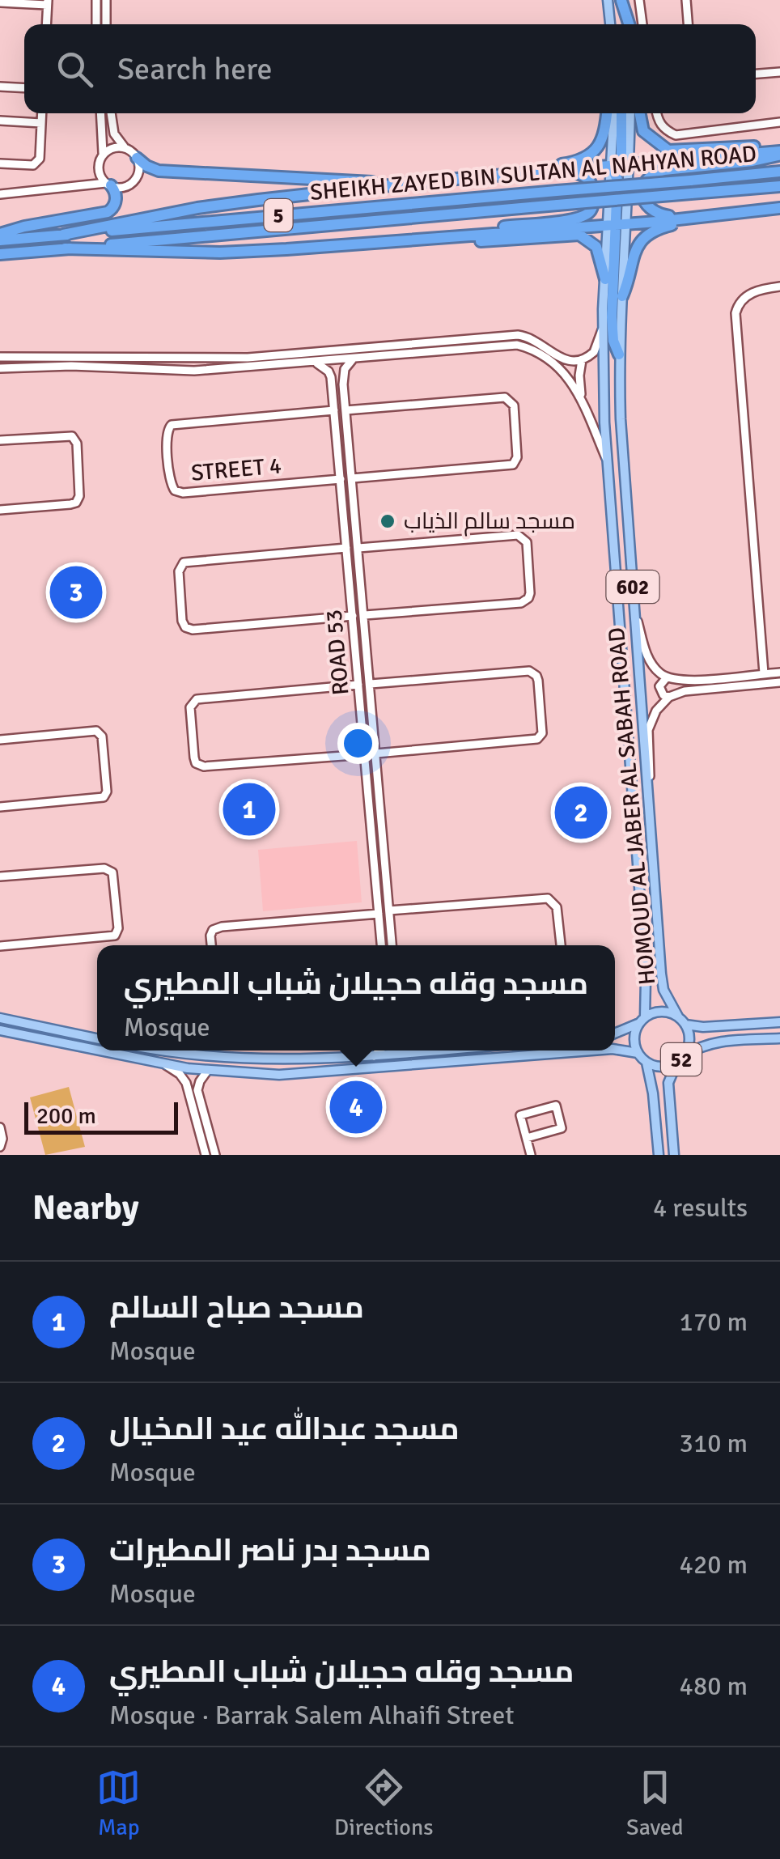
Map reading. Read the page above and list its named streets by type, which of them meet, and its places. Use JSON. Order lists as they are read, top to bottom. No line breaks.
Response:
{"streets":{"highway":["SHEIKH ZAYED BIN SULTAN AL NAHYAN ROAD","5"],"main road":["602","HOMOUD AL JABER AL SABAH ROAD","52"],"street":["STREET 4","ROAD 53"]},"crossings":[["STREET 4","ROAD 53"],["602","HOMOUD AL JABER AL SABAH ROAD"],["HOMOUD AL JABER AL SABAH ROAD","52"]],"places":["مسجد سالم الذياب"],"scale_bar":"200 m","page":{"search":"Search here","pins":["3","1","2","4"],"popup":["مسجد وقله حجيلان شباب المطيري","Mosque"],"scale":"200 m","heading":["Nearby","4 results"],"list":[{"mark":"1","name":"مسجد صباح السالم","note":"Mosque","value":"170 m"},{"mark":"2","name":"مسجد عبدالله عيد المخيال","note":"Mosque","value":"310 m"},{"mark":"3","name":"مسجد بدر ناصر المطيرات","note":"Mosque","value":"420 m"},{"mark":"4","name":"مسجد وقله حجيلان شباب المطيري","note":"Mosque · Barrak Salem Alhaifi Street","value":"480 m"}],"nav":["Map","Directions","Saved"]}}
